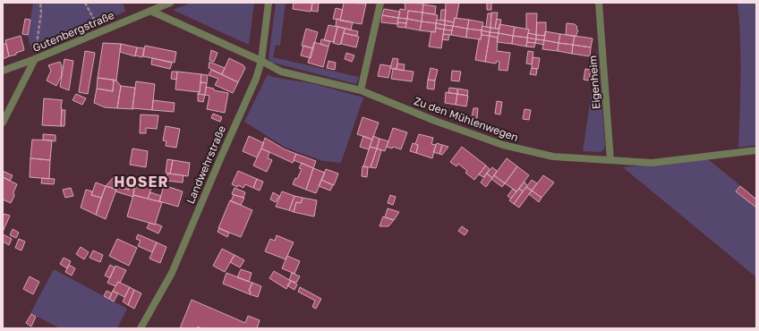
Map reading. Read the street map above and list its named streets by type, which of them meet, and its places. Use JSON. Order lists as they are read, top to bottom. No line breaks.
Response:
{"streets":{"street":["Gutenbergstraße","Eigenheim","Zu den Mühlenwegen","Landwehrstraße"]},"crossings":[["Eigenheim","Zu den Mühlenwegen"],["Zu den Mühlenwegen","Landwehrstraße"]],"districts":["HOSER"]}
